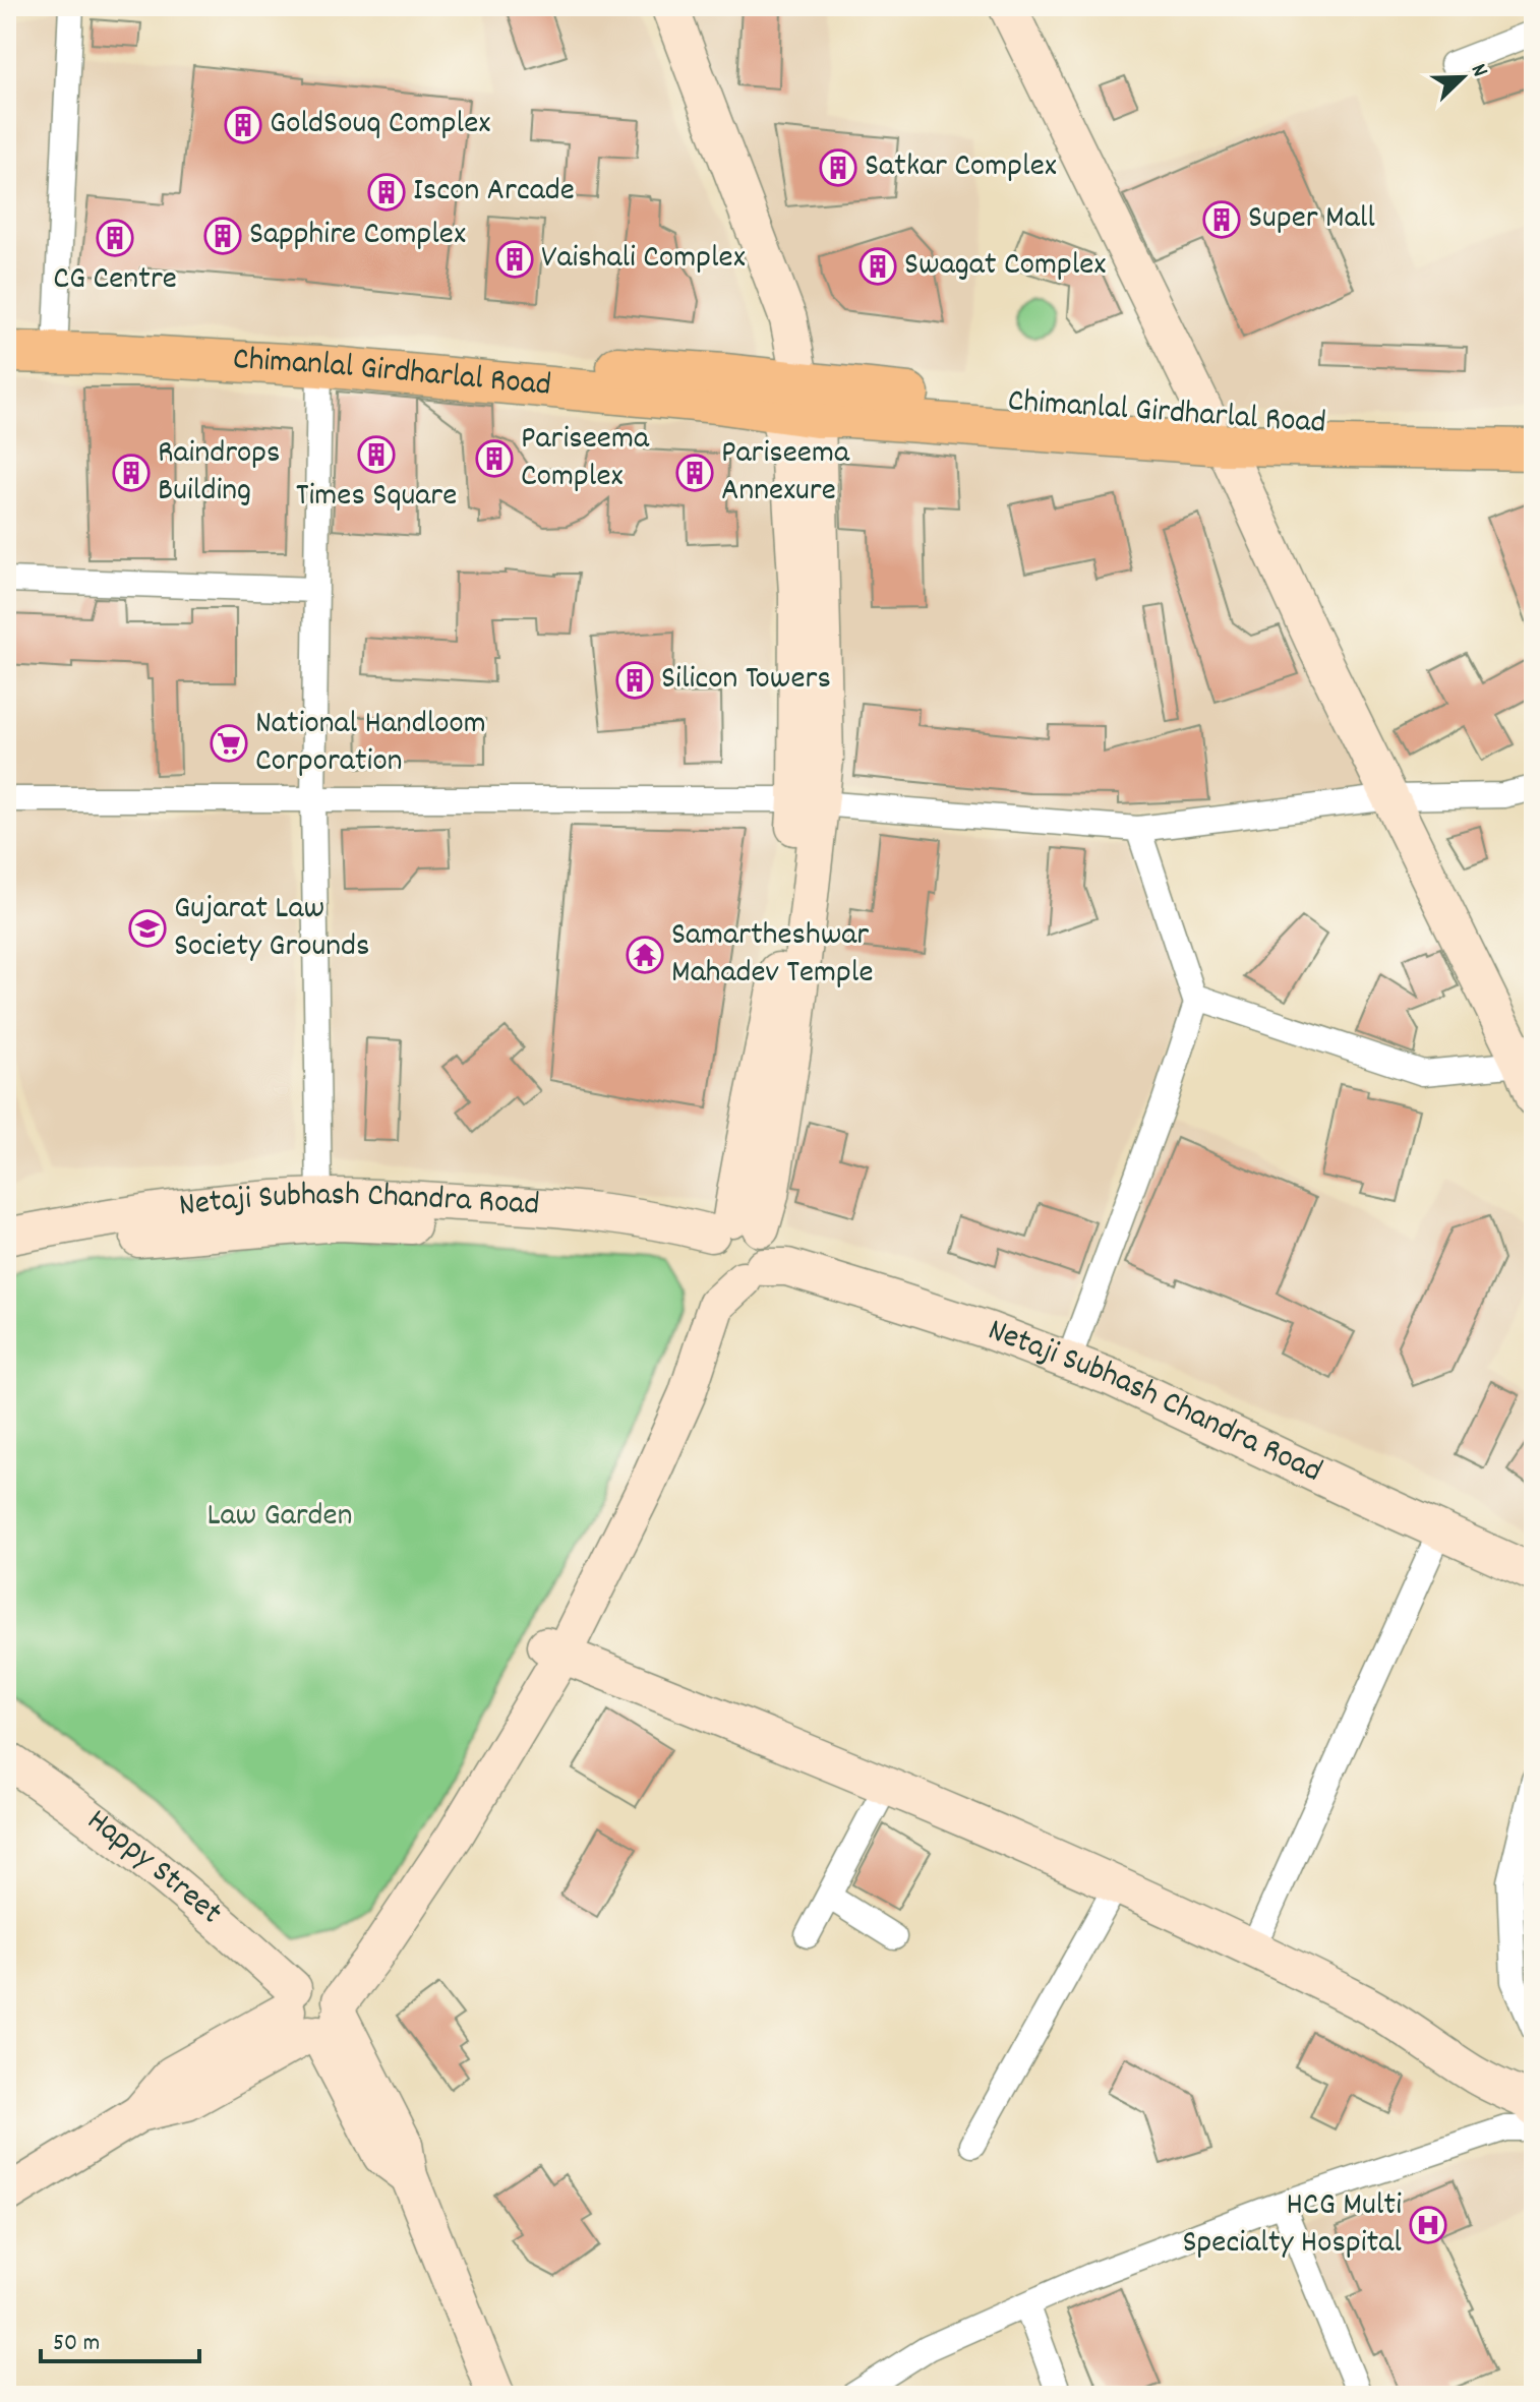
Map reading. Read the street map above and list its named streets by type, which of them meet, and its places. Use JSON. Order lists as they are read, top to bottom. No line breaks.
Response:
{"streets":{"main road":["Chimanlal Girdharlal Road","Netaji Subhash Chandra Road","Happy Street"]},"parks":["Law Garden"],"places":{"building":["GoldSouq Complex","Satkar Complex","Iscon Arcade","Super Mall","Sapphire Complex","CG Centre","Vaishali Complex","Swagat Complex","Times Square","Pariseema Complex","Raindrops Building","Pariseema Annexure","Silicon Towers"],"supermarket":["National Handloom Corporation"],"school or university":["Gujarat Law Society Grounds"],"temple":["Samartheshwar Mahadev Temple"],"hospital":["HCG Multi Specialty Hospital"]},"scale_bar":"50 m","north":"top right"}
